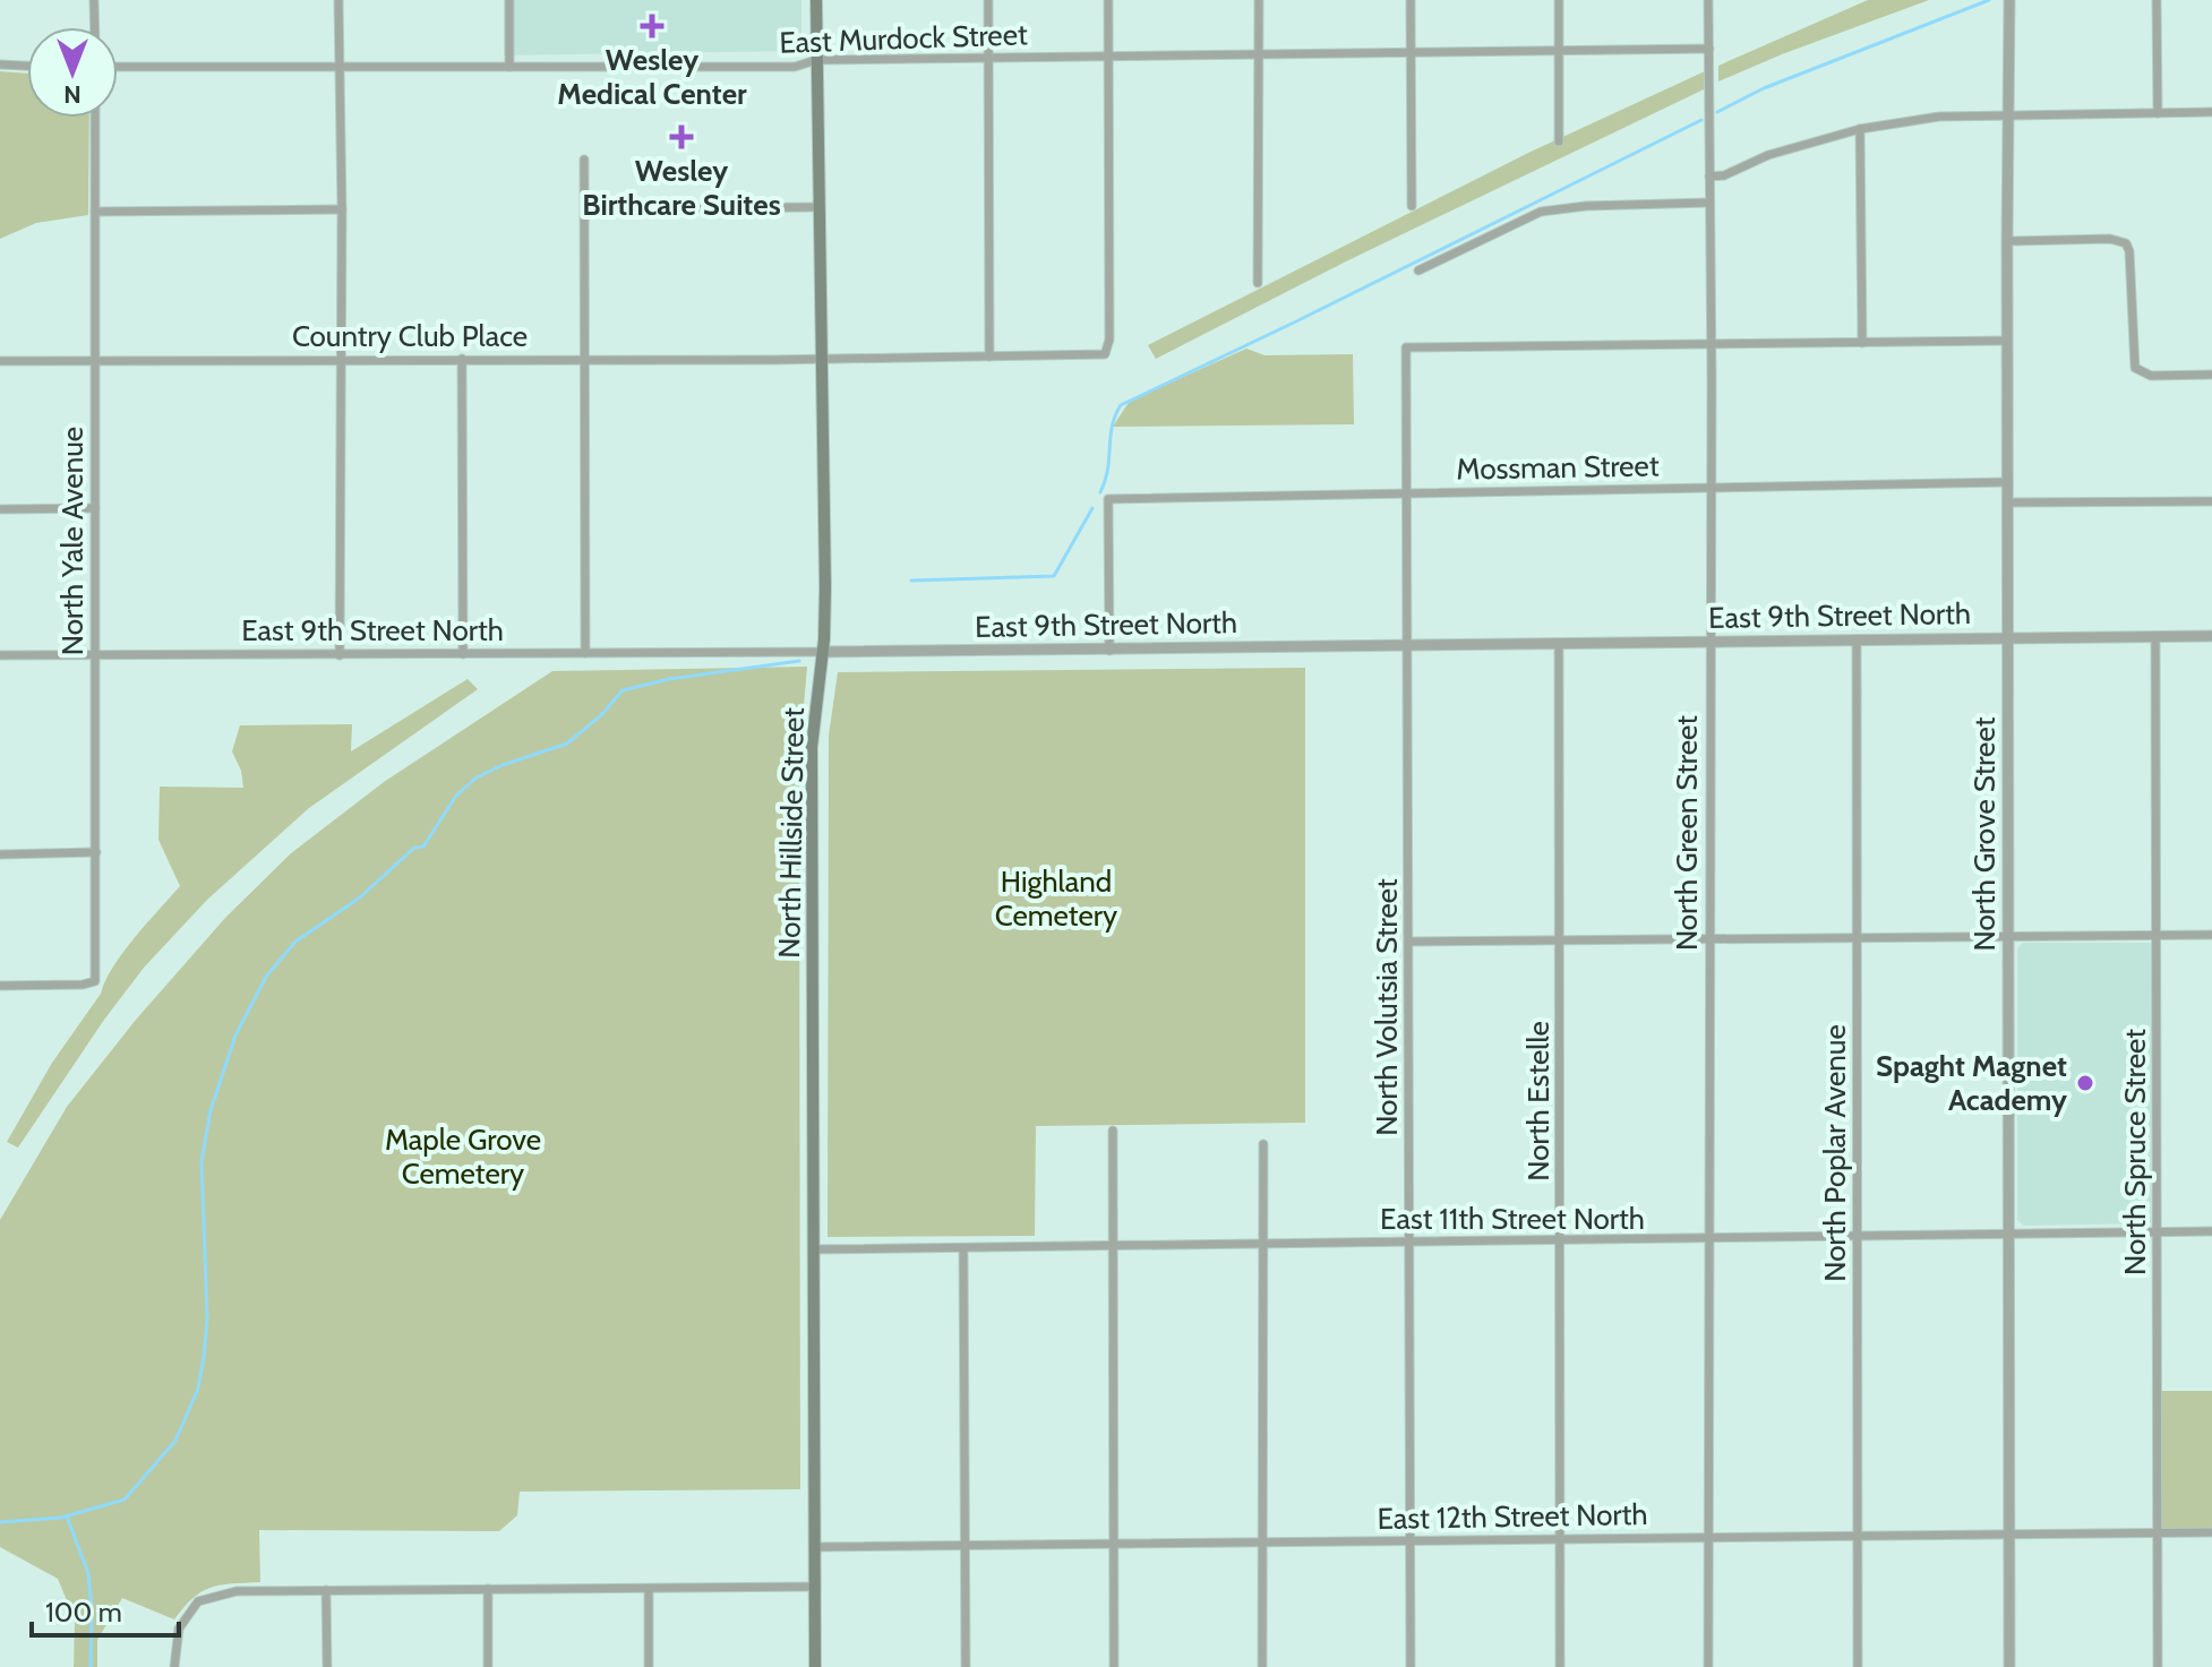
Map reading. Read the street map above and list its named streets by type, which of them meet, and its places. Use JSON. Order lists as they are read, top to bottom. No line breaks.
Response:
{"streets":{"main road":["North Hillside Street"],"street":["East Murdock Street","Country Club Place","Mossman Street","North Yale Avenue","East 9th Street North","North Green Street","North Grove Street","North Volutsia Street","North Estelle","North Spruce Street","North Poplar Avenue","East 11th Street North","East 12th Street North"]},"crossings":[["East Murdock Street","Country Club Place"],["East Murdock Street","North Hillside Street"],["East Murdock Street","North Green Street"],["Country Club Place","North Yale Avenue"],["Country Club Place","North Hillside Street"],["Mossman Street","East 9th Street North"],["Mossman Street","North Green Street"],["Mossman Street","North Grove Street"],["Mossman Street","North Volutsia Street"],["North Yale Avenue","East 9th Street North"],["East 9th Street North","North Hillside Street"],["East 9th Street North","North Green Street"],["East 9th Street North","North Grove Street"],["East 9th Street North","North Volutsia Street"],["East 9th Street North","North Estelle"],["East 9th Street North","North Spruce Street"],["East 9th Street North","North Poplar Avenue"],["North Hillside Street","East 11th Street North"],["North Hillside Street","East 12th Street North"],["North Green Street","North Volutsia Street"],["North Green Street","East 11th Street North"],["North Green Street","East 12th Street North"],["North Grove Street","East 11th Street North"],["North Grove Street","East 12th Street North"],["North Volutsia Street","East 11th Street North"],["North Volutsia Street","East 12th Street North"],["North Estelle","East 11th Street North"],["North Estelle","East 12th Street North"],["North Spruce Street","East 11th Street North"],["North Spruce Street","East 12th Street North"],["North Poplar Avenue","East 11th Street North"],["North Poplar Avenue","East 12th Street North"]],"parks":["Highland Cemetery","Maple Grove Cemetery"],"places":{"health":["Wesley Medical Center","Wesley Birthcare Suites"],"other":["Spaght Magnet Academy"]},"scale_bar":"100 m","north":"bottom"}
